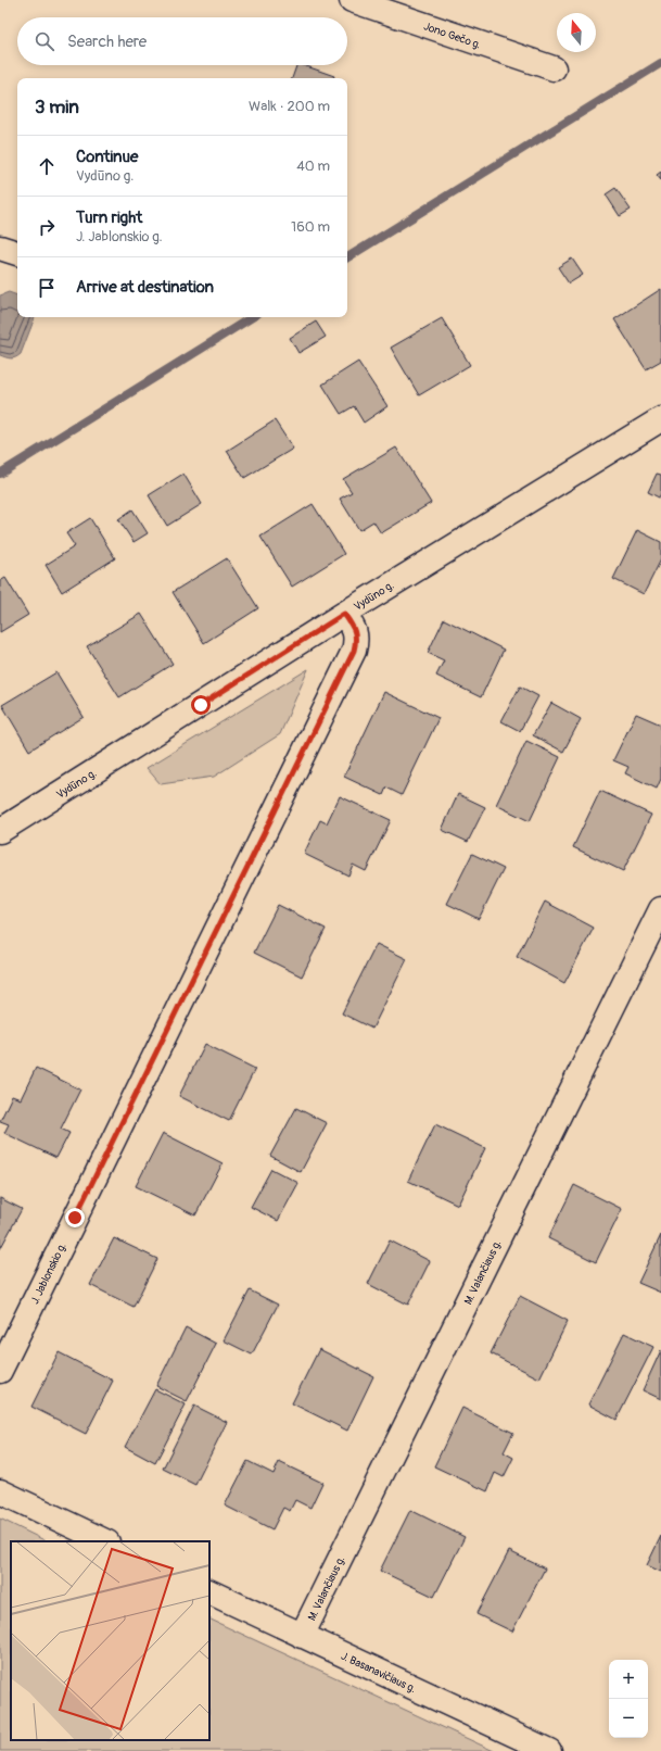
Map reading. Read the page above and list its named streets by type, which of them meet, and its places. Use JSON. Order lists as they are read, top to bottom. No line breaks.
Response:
{"streets":{"street":["Jono Gečo g.","Vydūno g.","M. Valančiaus g.","J. Jablonskio g.","J. Basanavičiaus g."]},"crossings":[["Vydūno g.","J. Jablonskio g."],["M. Valančiaus g.","J. Basanavičiaus g."]],"north":"top","page":{"search":"Search here","heading":["3 min","Walk · 200 m"],"list":[["Continue","Vydūno g.","40 m"],["Turn right","J. Jablonskio g.","160 m"],"Arrive at destination"],"map_buttons":["+","−"]}}
